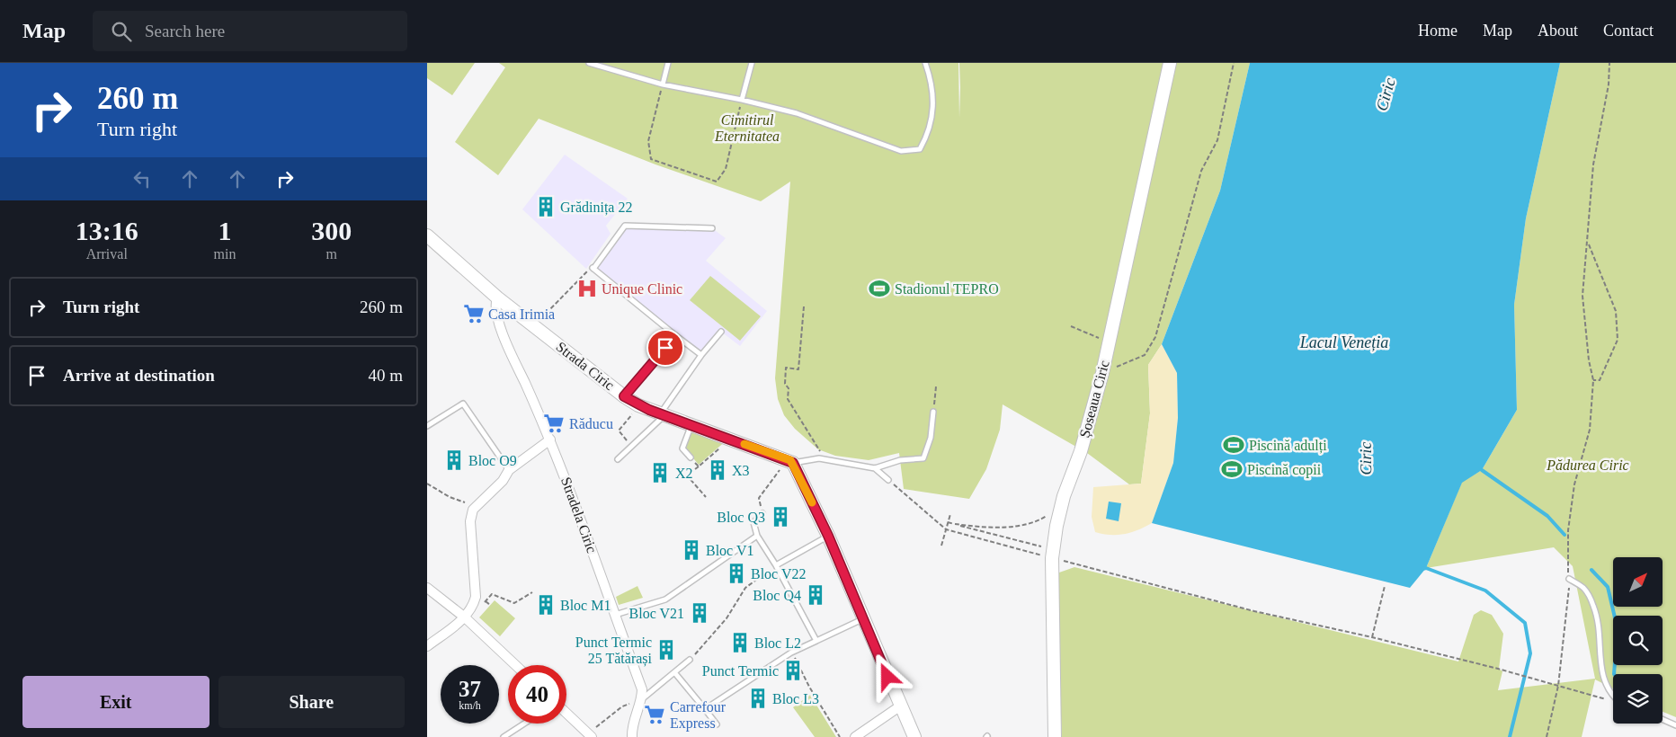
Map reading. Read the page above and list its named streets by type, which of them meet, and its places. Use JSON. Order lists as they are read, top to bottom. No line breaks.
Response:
{"streets":{"street":["Strada Ciric","Șoseaua Ciric","Stradela Ciric"]},"crossings":[["Strada Ciric","Stradela Ciric"]],"water":["Ciric","Lacul Veneția"],"parks":["Cimitirul Eternitatea","Pădurea Ciric"],"places":{"building":["Grădinița 22","Bloc O9","X3","X2","Bloc Q3","Bloc V1","Bloc V22","Bloc Q4","Bloc M1","Bloc V21","Bloc L2","Punct Termic 25 Tătărași","Punct Termic","Bloc L3"],"hospital":["Unique Clinic"],"sports":["Stadionul TEPRO","Piscină adulți","Piscină copii"],"supermarket":["Casa Irimia","Răducu","Carrefour Express"]},"north":"top right","page":{"header":"Map","search":"Search here","nav":["Home","Map","About","Contact"],"turn":["260 m","Turn right"],"eta":["13:16","Arrival","1","min","300","m"],"list":[{"name":"Turn right","value":"260 m"},{"name":"Arrive at destination","value":"40 m"}],"speed":"37 km/h","limit":"40","buttons":["Exit","Share"]}}
